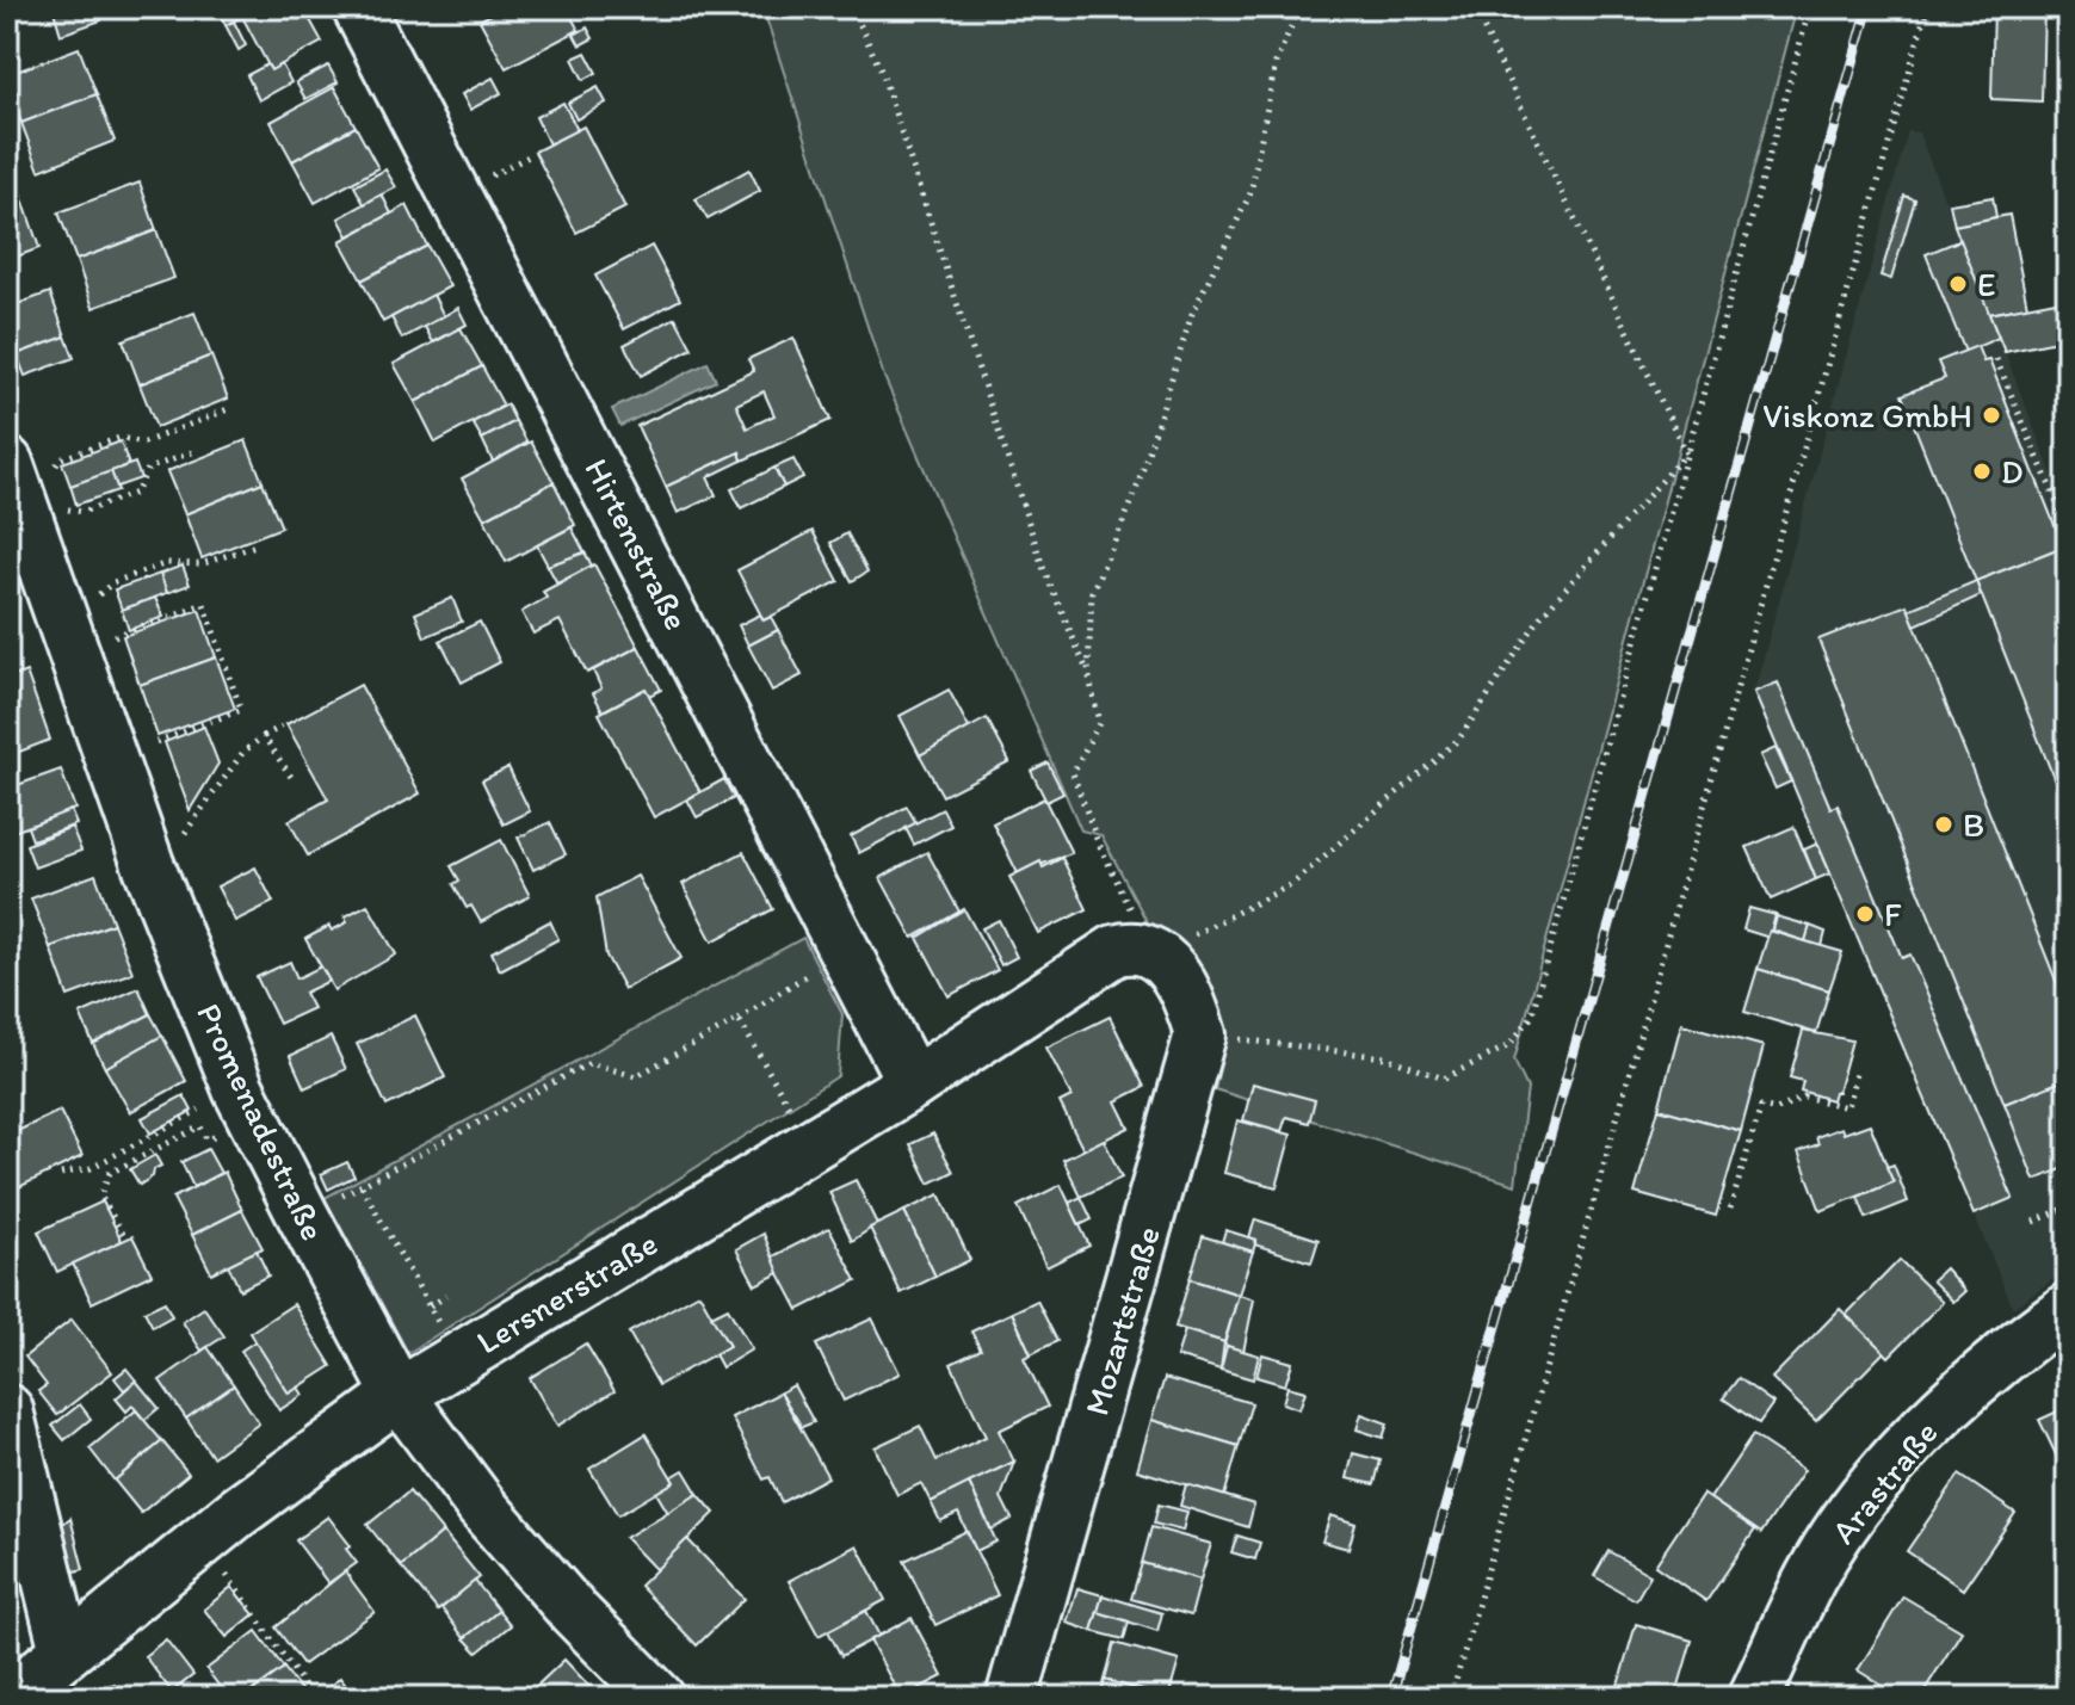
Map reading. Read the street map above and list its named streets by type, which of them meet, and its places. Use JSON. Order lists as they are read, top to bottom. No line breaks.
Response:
{"streets":{"street":["Hirtenstraße","Promenadestraße","Lersnerstraße","Mozartstraße","Arastraße"]},"crossings":[["Hirtenstraße","Lersnerstraße"],["Promenadestraße","Lersnerstraße"]],"places":["E","Viskonz GmbH","D","B","F"]}
